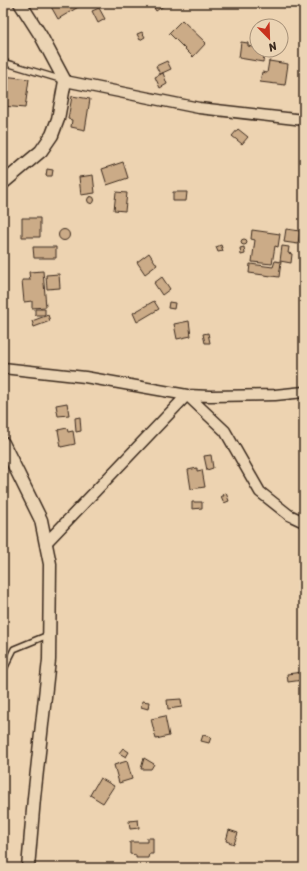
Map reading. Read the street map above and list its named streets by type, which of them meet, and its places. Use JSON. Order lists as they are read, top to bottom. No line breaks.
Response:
{"north":"bottom right"}
